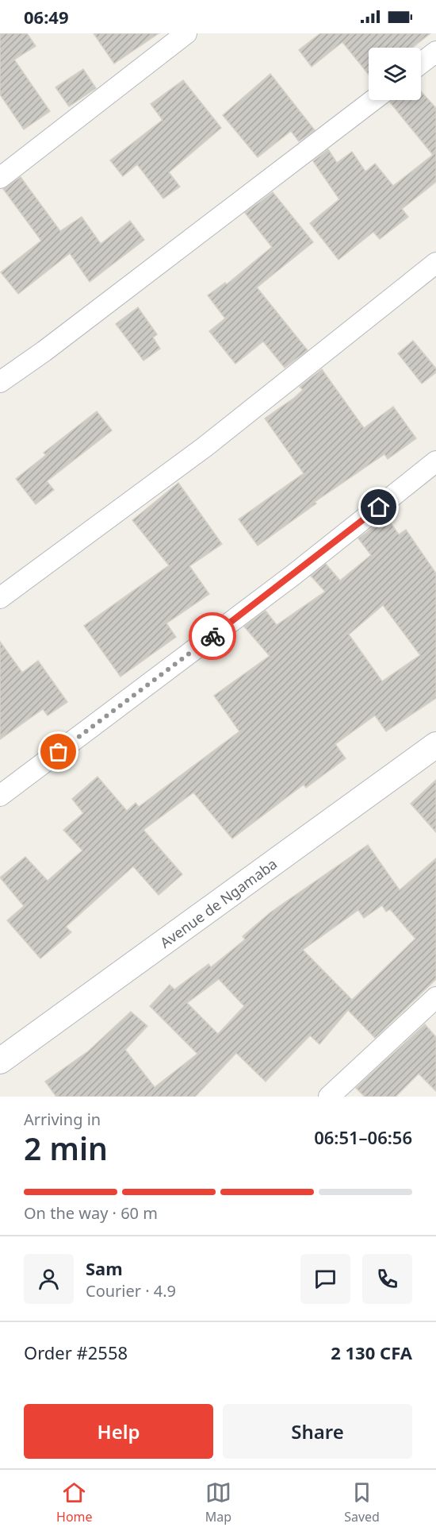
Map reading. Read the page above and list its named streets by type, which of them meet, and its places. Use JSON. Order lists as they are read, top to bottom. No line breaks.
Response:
{"streets":{"street":["Avenue de Ngamaba"]},"page":{"status":"06:49","heading":["2 min","Arriving in","06:51–06:56"],"panel":["Sam","Courier · 4.9","Order #2558","2 130 CFA"],"bar":"On the way · 60 m","buttons":["Help","Share"],"tabs":["Home","Map","Saved"]}}
